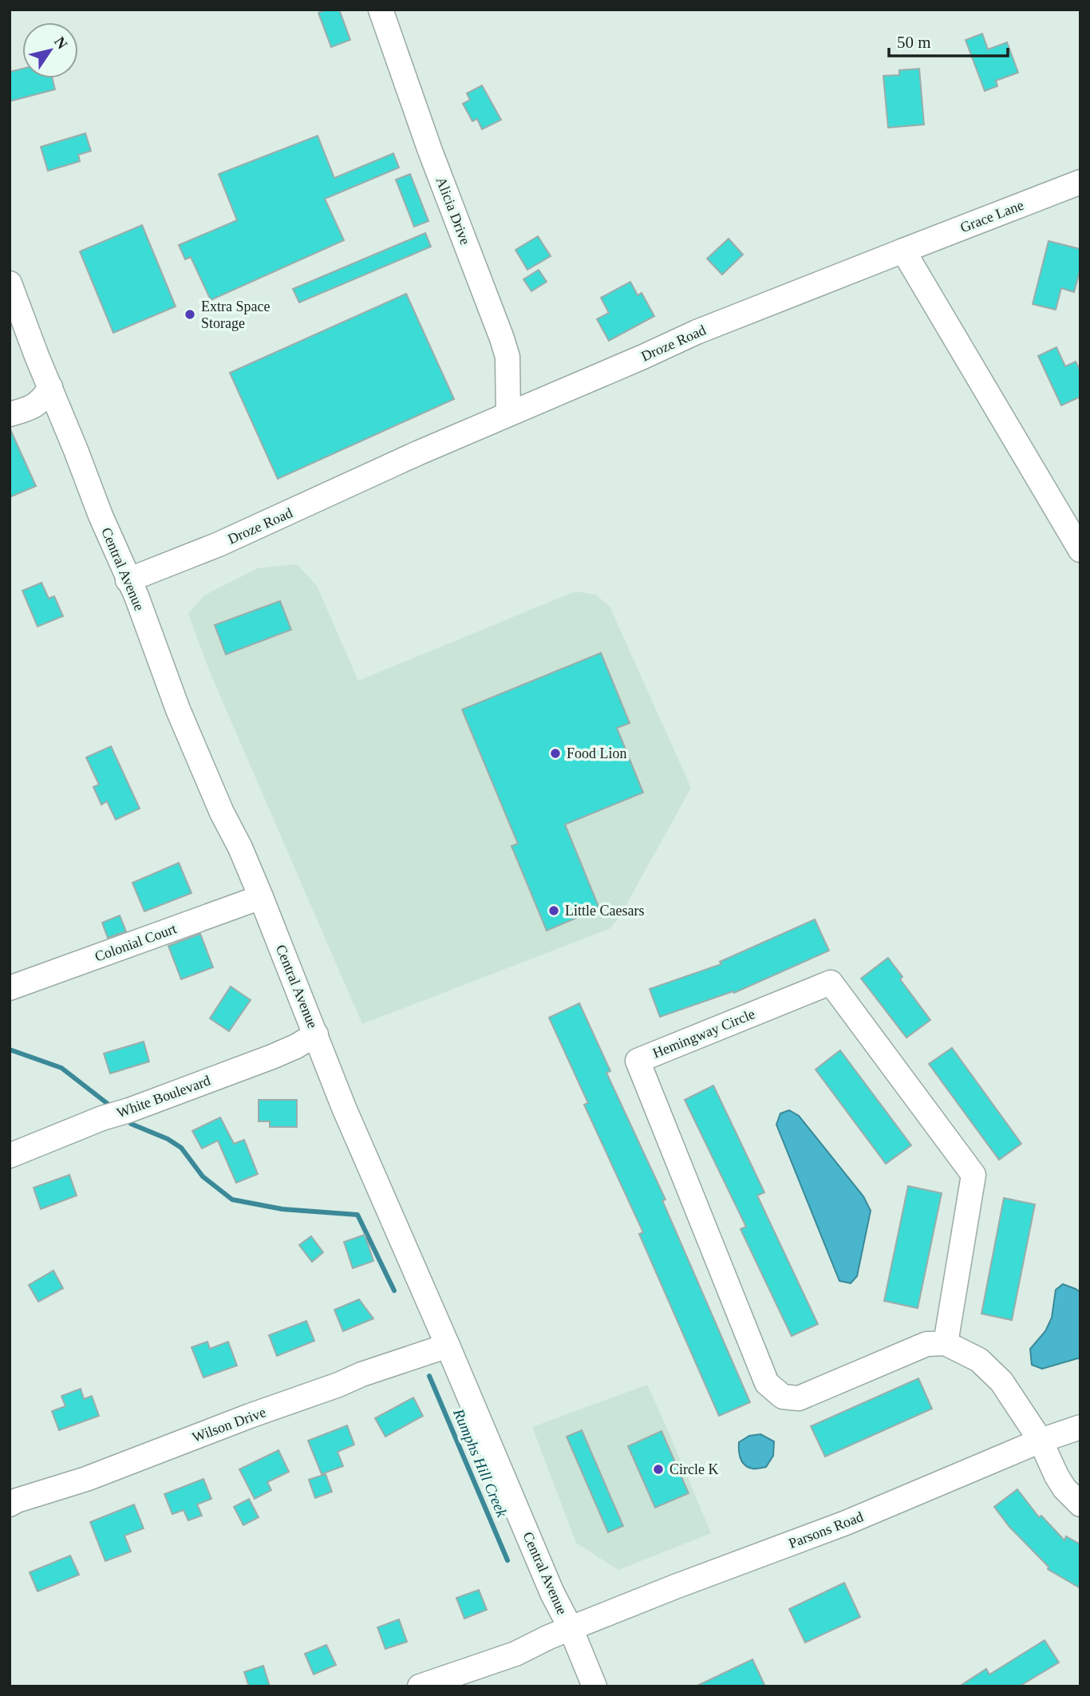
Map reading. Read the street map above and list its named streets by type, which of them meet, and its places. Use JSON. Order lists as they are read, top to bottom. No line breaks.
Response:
{"streets":{"street":["Alicia Drive","Grace Lane","Droze Road","Central Avenue","Colonial Court","Hemingway Circle","White Boulevard","Wilson Drive","Parsons Road"]},"crossings":[["Alicia Drive","Droze Road"],["Grace Lane","Droze Road"],["Droze Road","Central Avenue"],["Central Avenue","Colonial Court"],["Central Avenue","White Boulevard"],["Central Avenue","Wilson Drive"],["Central Avenue","Parsons Road"]],"water":["Rumphs Hill Creek"],"places":["Extra Space Storage","Food Lion","Little Caesars","Circle K"],"scale_bar":"50 m","north":"top right"}
